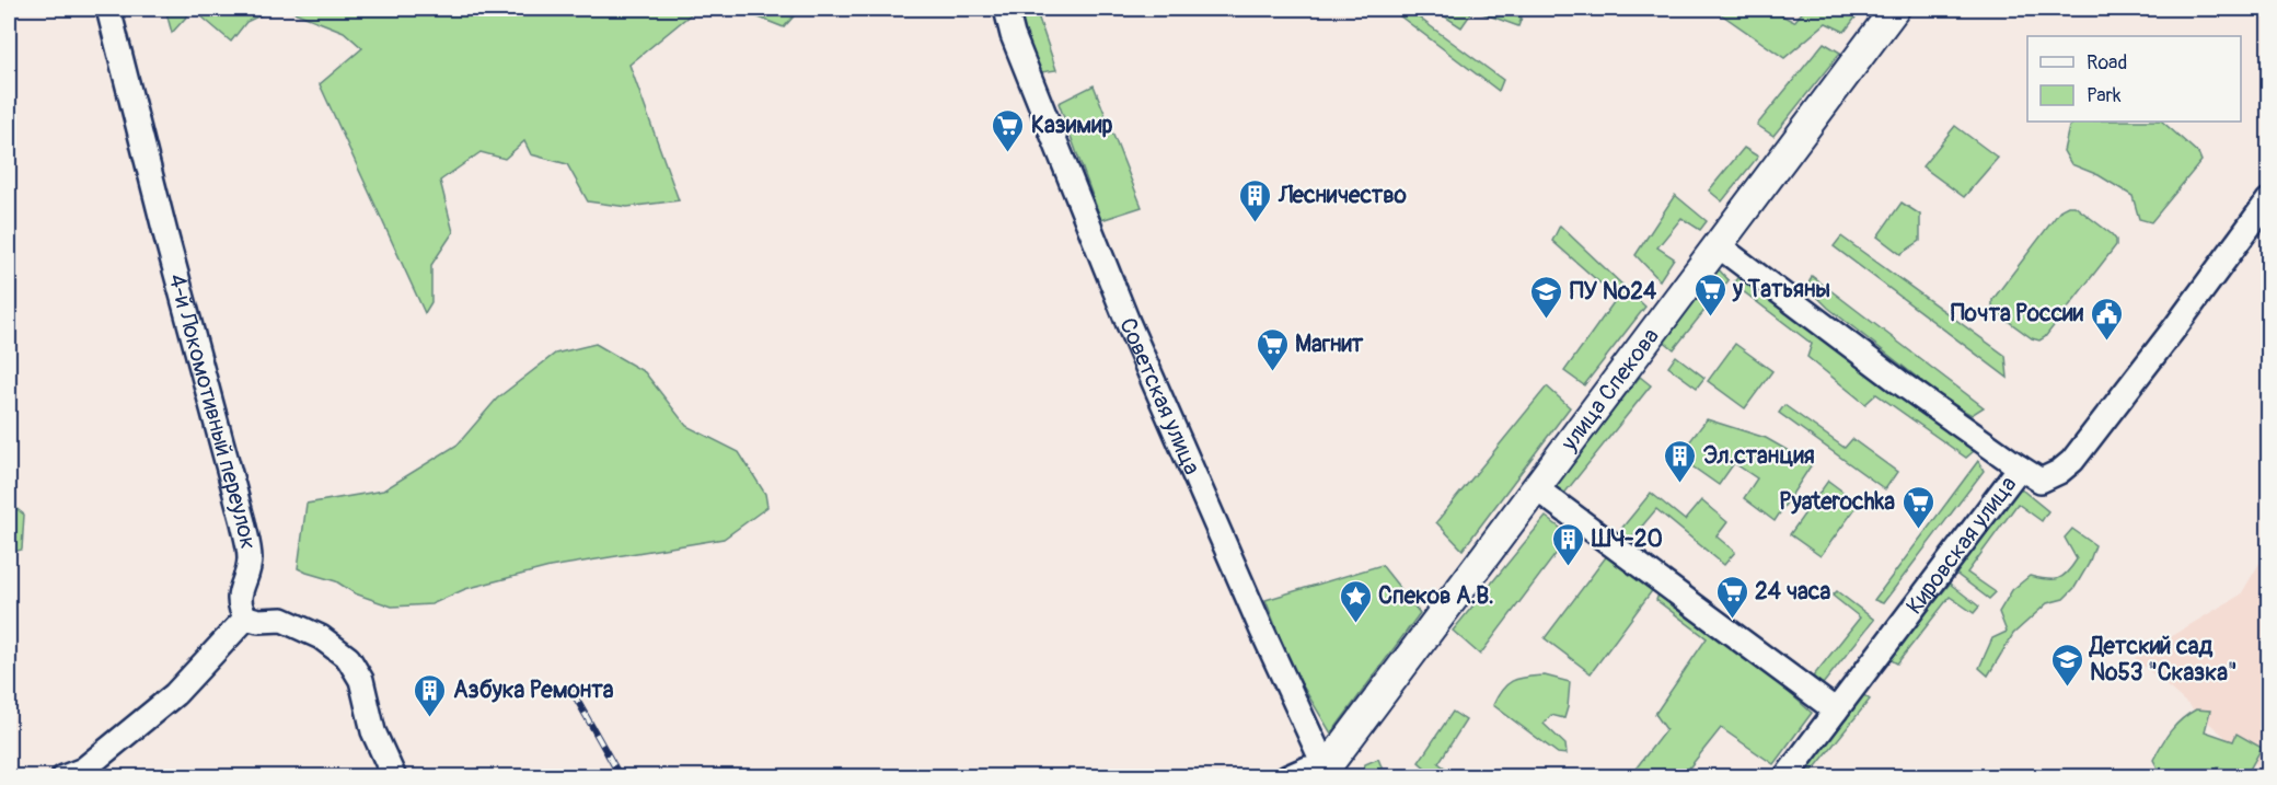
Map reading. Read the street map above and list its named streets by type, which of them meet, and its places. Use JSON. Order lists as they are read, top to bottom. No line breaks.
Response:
{"streets":{"main road":["улица Спекова"],"street":["Советская улица","4-й Локомотивный переулок","Кировская улица"]},"crossings":[["улица Спекова","Советская улица"]],"places":{"supermarket":["Казимир","у Татьяны","Магнит","Pyaterochka","24 часа"],"building":["Лесничество","Эл.станция","ШЧ-20","Азбука Ремонта"],"school or university":["ПУ №24","Детский сад №53 \"Сказка\""],"public building":["Почта России"],"place":["Спеков А.В."]},"legend":["Road","Park"]}
